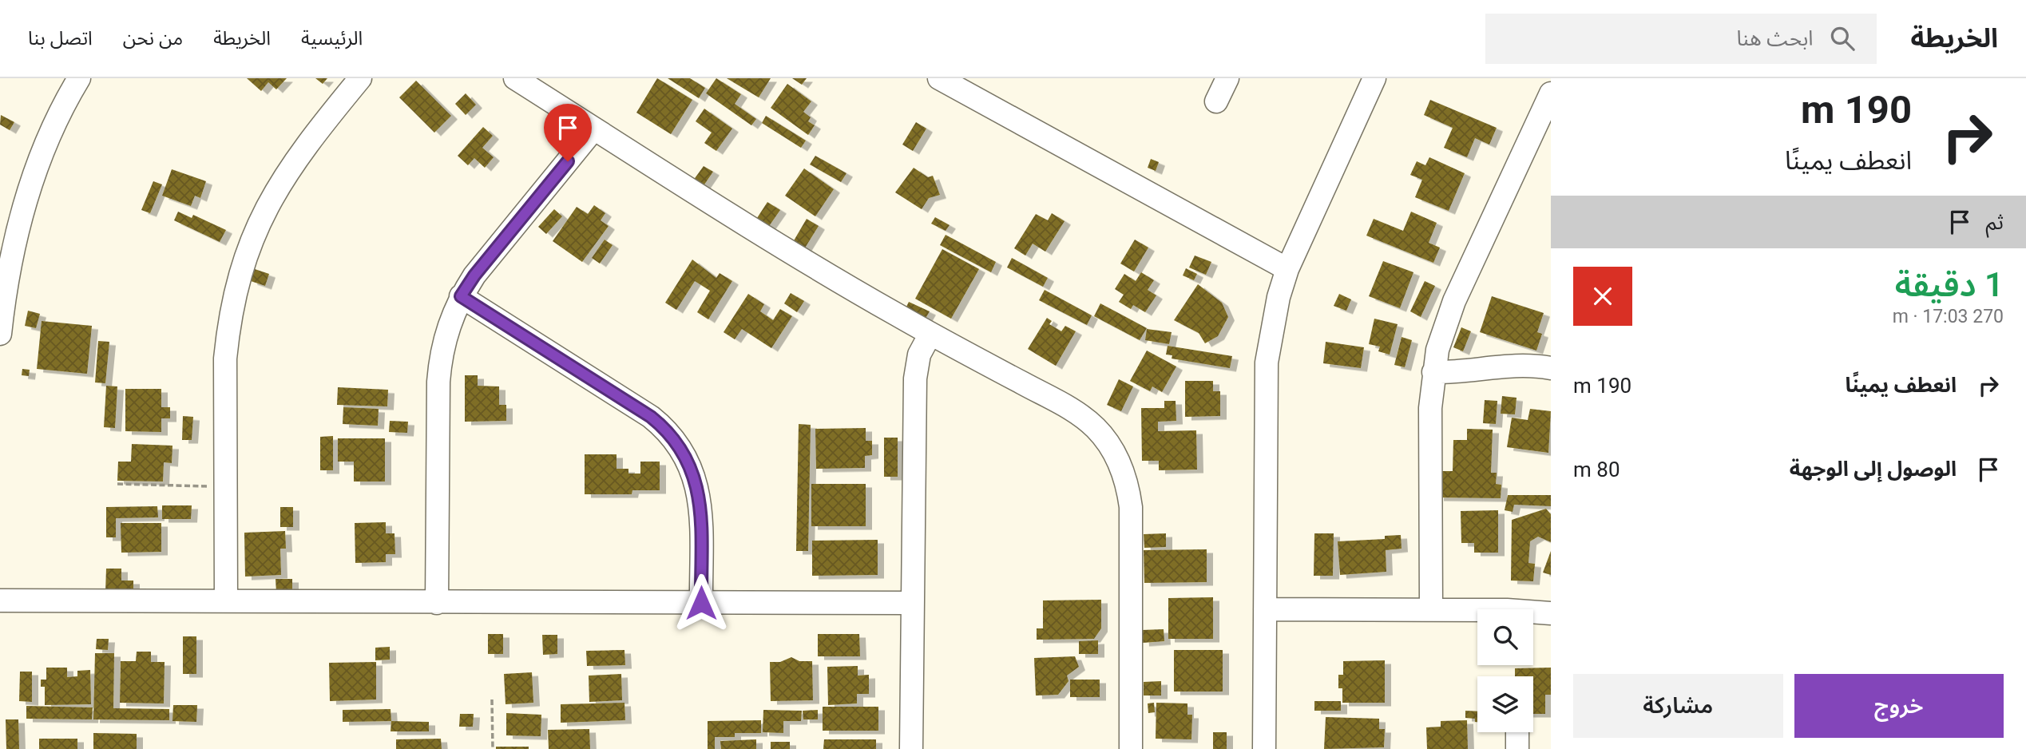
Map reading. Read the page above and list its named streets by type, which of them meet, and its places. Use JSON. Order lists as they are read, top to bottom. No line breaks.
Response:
{"page":{"header":"الخريطة","search":"ابحث هنا","nav":["الرئيسية","الخريطة","من نحن","اتصل بنا"],"turn":["190 m","انعطف يمينًا"],"then":"ثم","heading":["1 دقيقة","270 m · 17:03"],"list":[{"name":"انعطف يمينًا","value":"190 m"},{"name":"الوصول إلى الوجهة","value":"80 m"}],"buttons":["خروج","مشاركة"]}}
